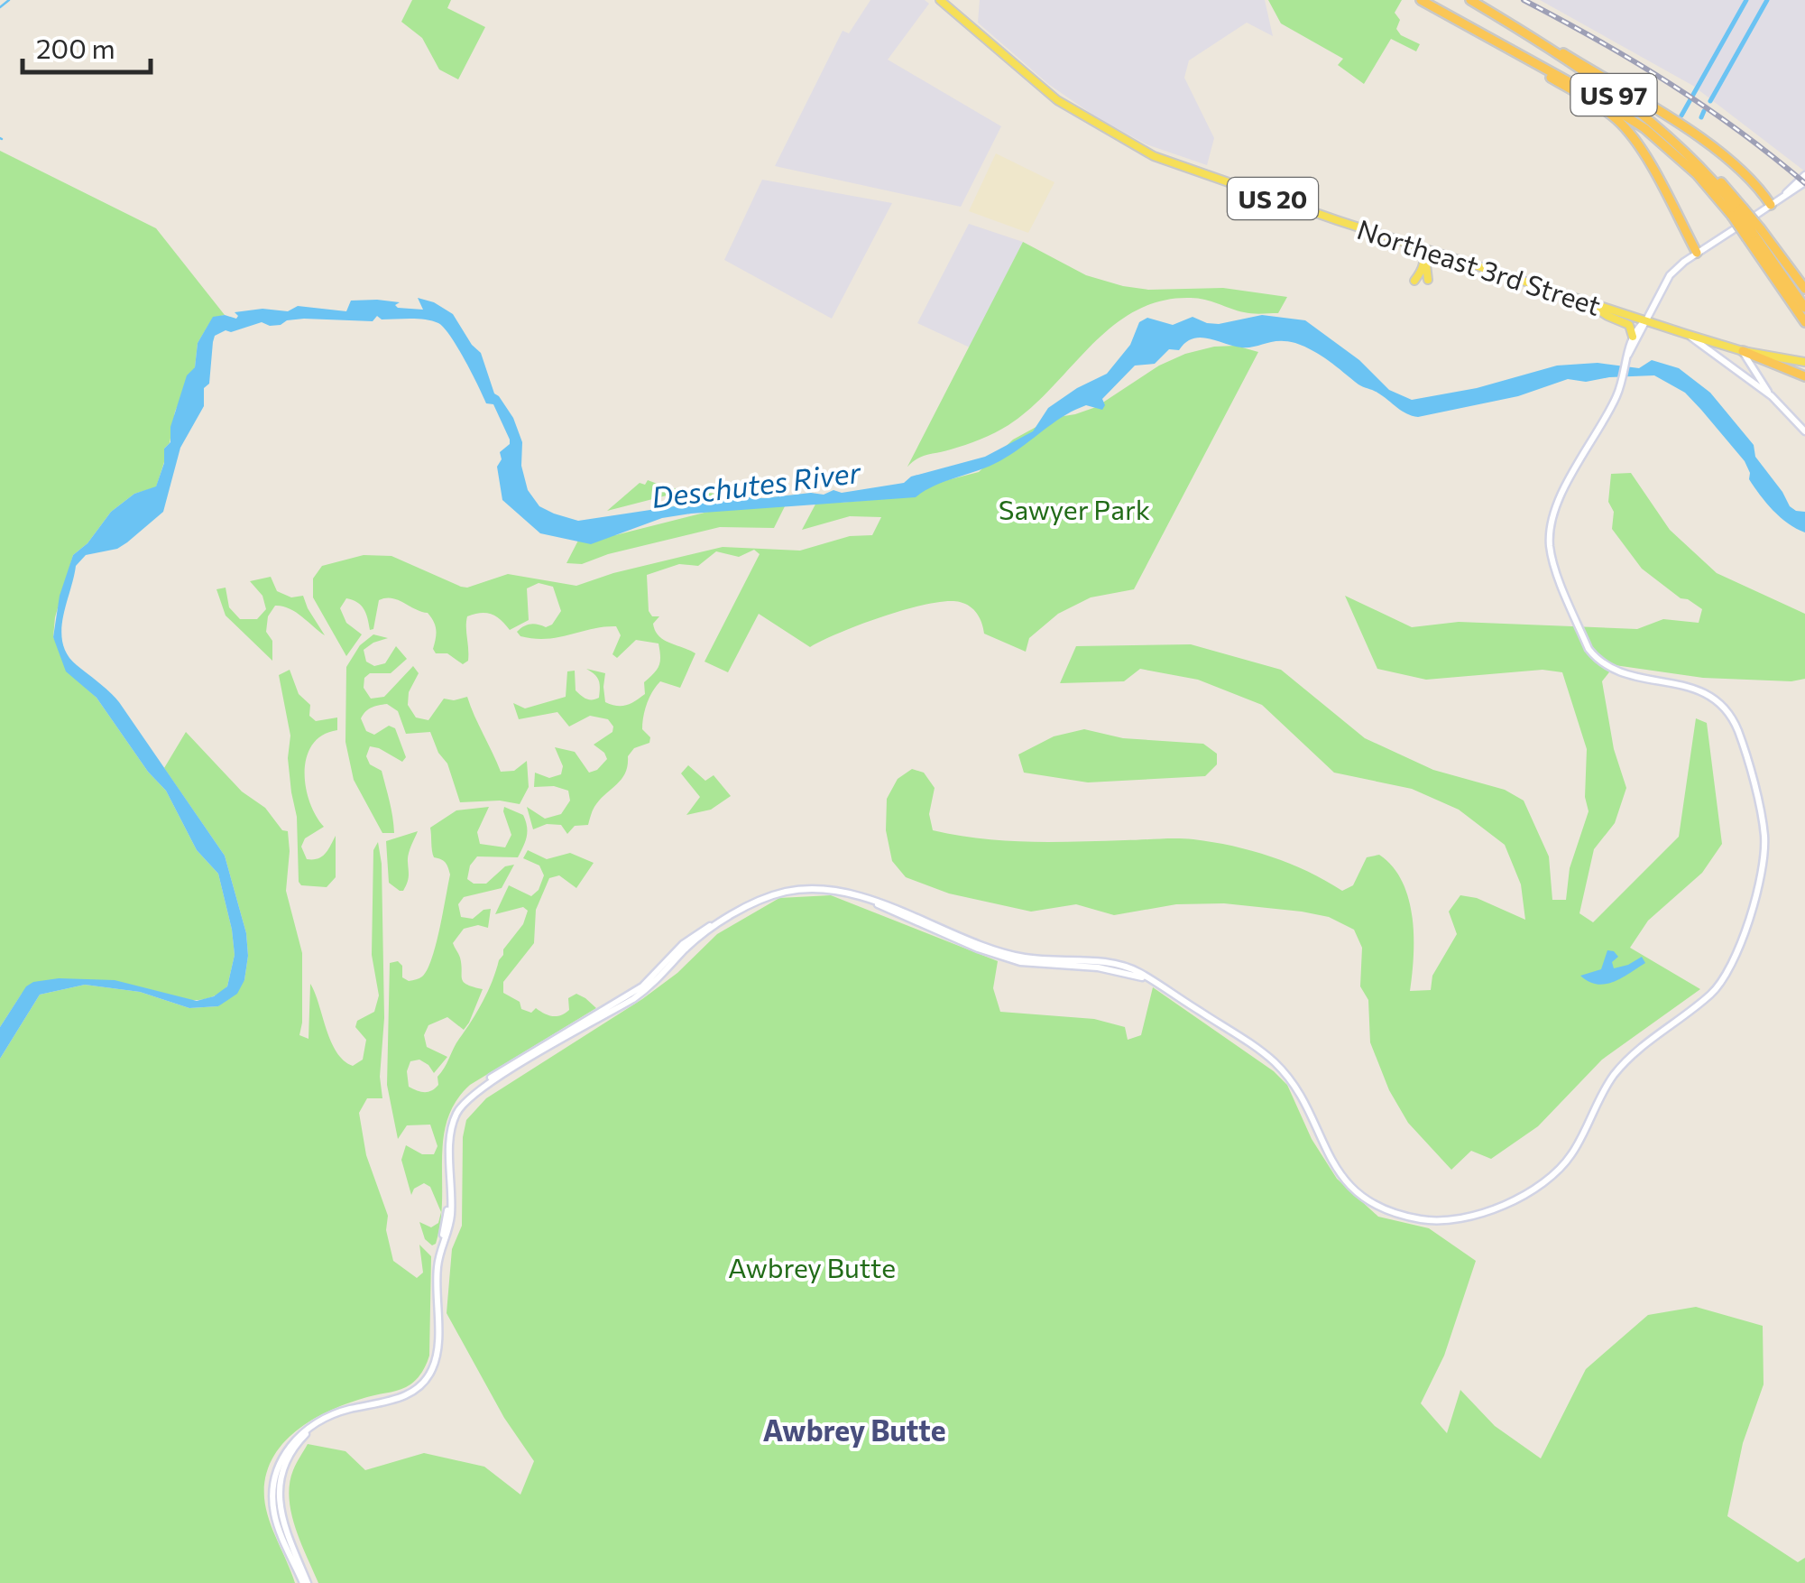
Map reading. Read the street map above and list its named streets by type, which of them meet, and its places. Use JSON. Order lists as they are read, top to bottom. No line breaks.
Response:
{"streets":{"highway":["US 97"],"main road":["US 20","Northeast 3rd Street"]},"districts":["Awbrey Butte"],"water":["Deschutes River"],"parks":["Sawyer Park","Awbrey Butte"],"scale_bar":"200 m"}
